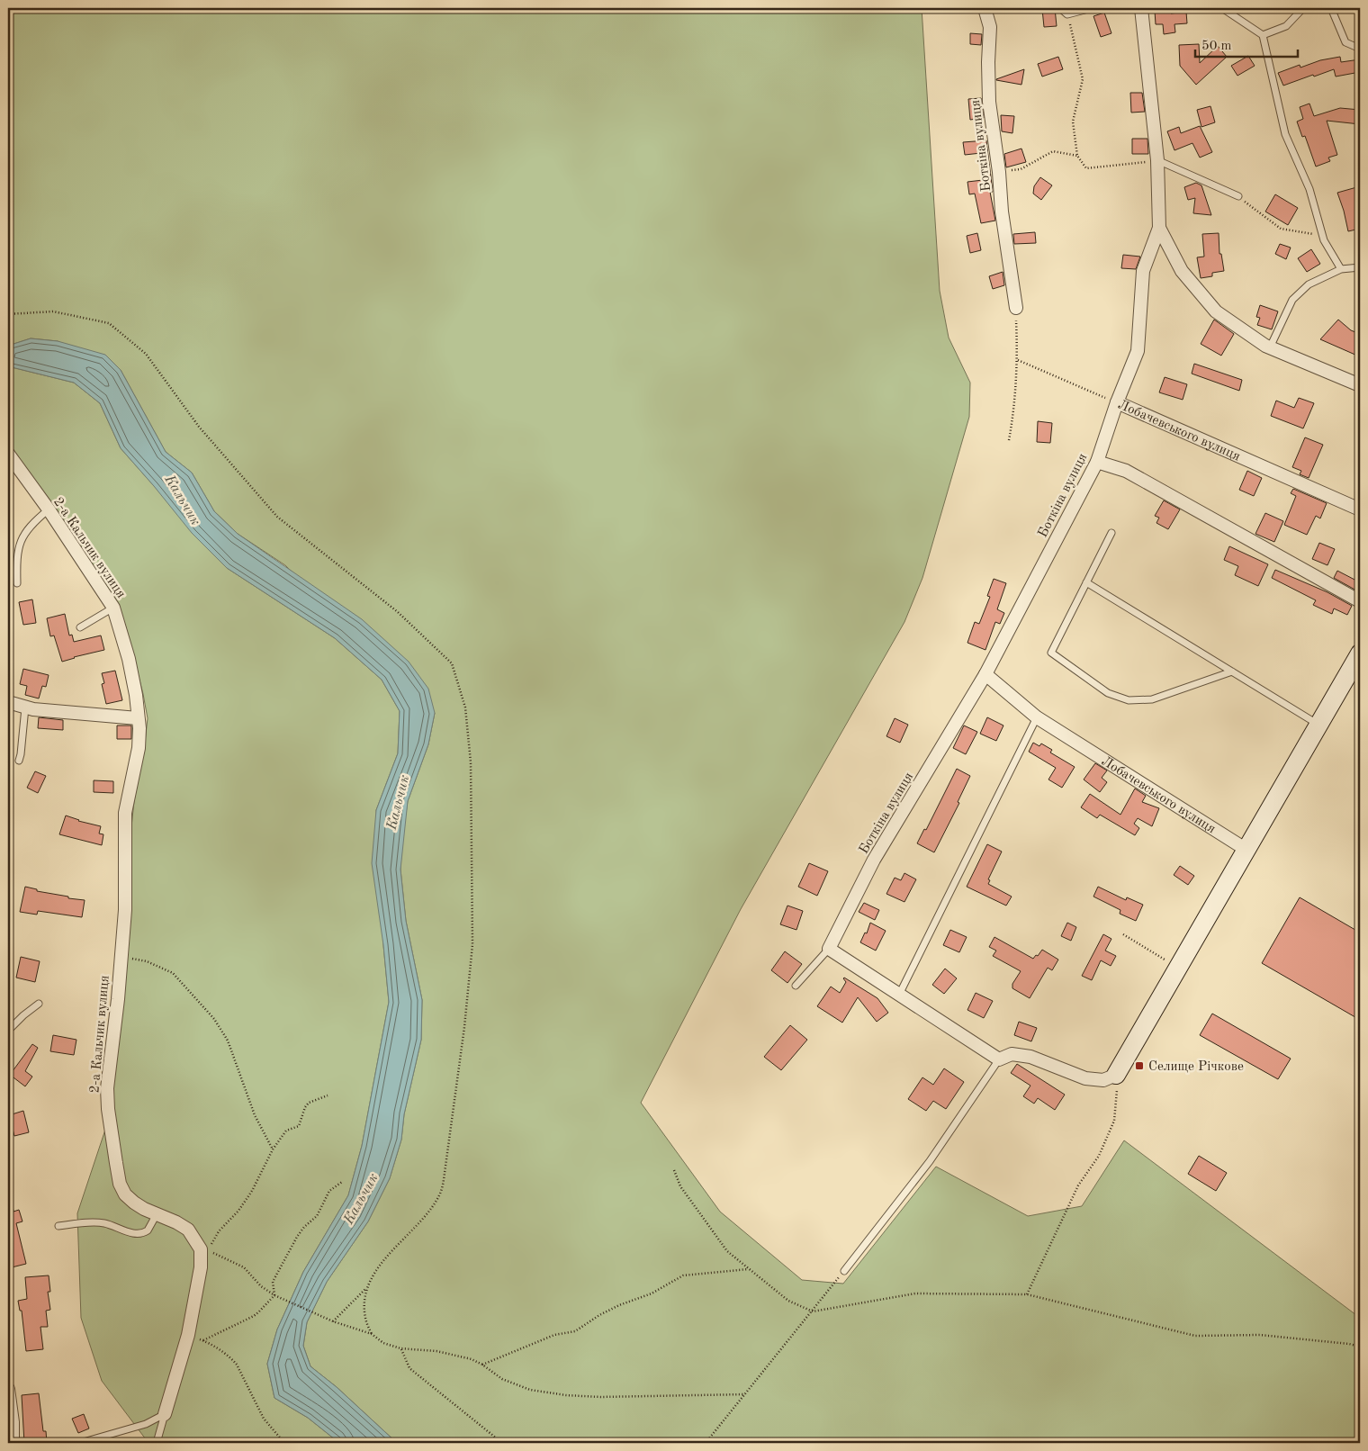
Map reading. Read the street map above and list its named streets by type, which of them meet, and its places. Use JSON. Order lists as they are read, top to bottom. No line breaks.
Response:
{"streets":{"street":["Боткіна вулиця","Лобачевського вулиця","2-а Кальчик вулиця"]},"crossings":[["Боткіна вулиця","Лобачевського вулиця"]],"water":["Кальчик"],"places":{"transit":["Селище Річкове"]},"scale_bar":"50 m"}
